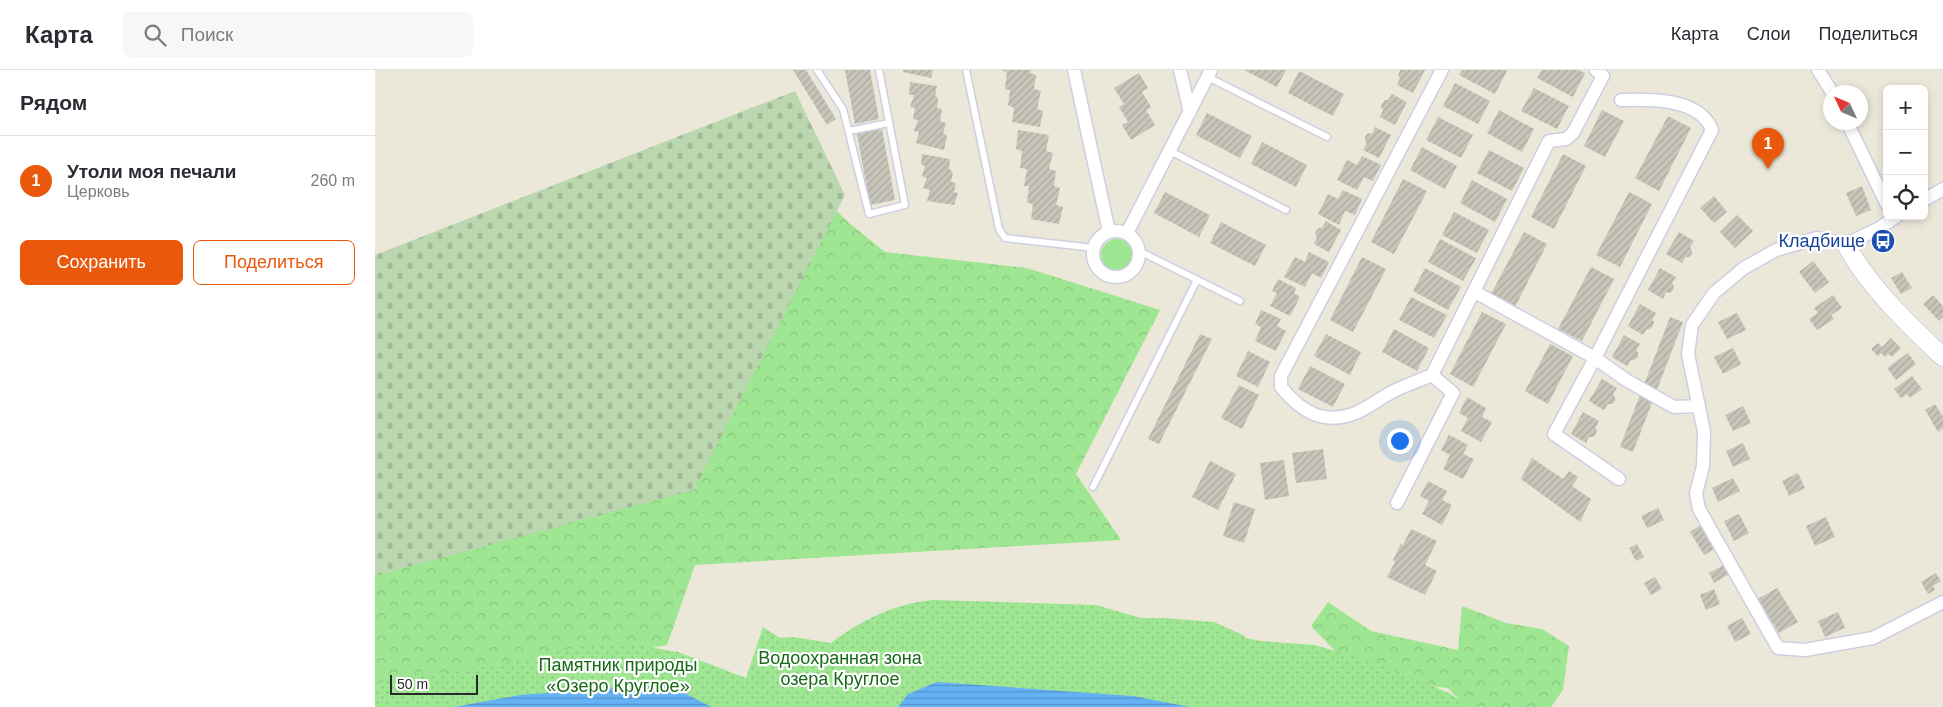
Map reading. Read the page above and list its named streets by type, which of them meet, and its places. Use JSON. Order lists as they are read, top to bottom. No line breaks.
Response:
{"parks":["Водоохранная зона озера Круглое","Памятник природы «Озеро Круглое»"],"places":{"bus stop":["Кладбище"]},"scale_bar":"50 m","north":"top left","page":{"header":"Карта","search":"Поиск","nav":["Карта","Слои","Поделиться"],"heading":"Рядом","map_buttons":["+","−"],"pins":"1","list":[{"mark":"1","name":"Утоли моя печали","note":"Церковь","value":"260 m"}],"buttons":["Сохранить","Поделиться"],"scale":"50 m"}}
